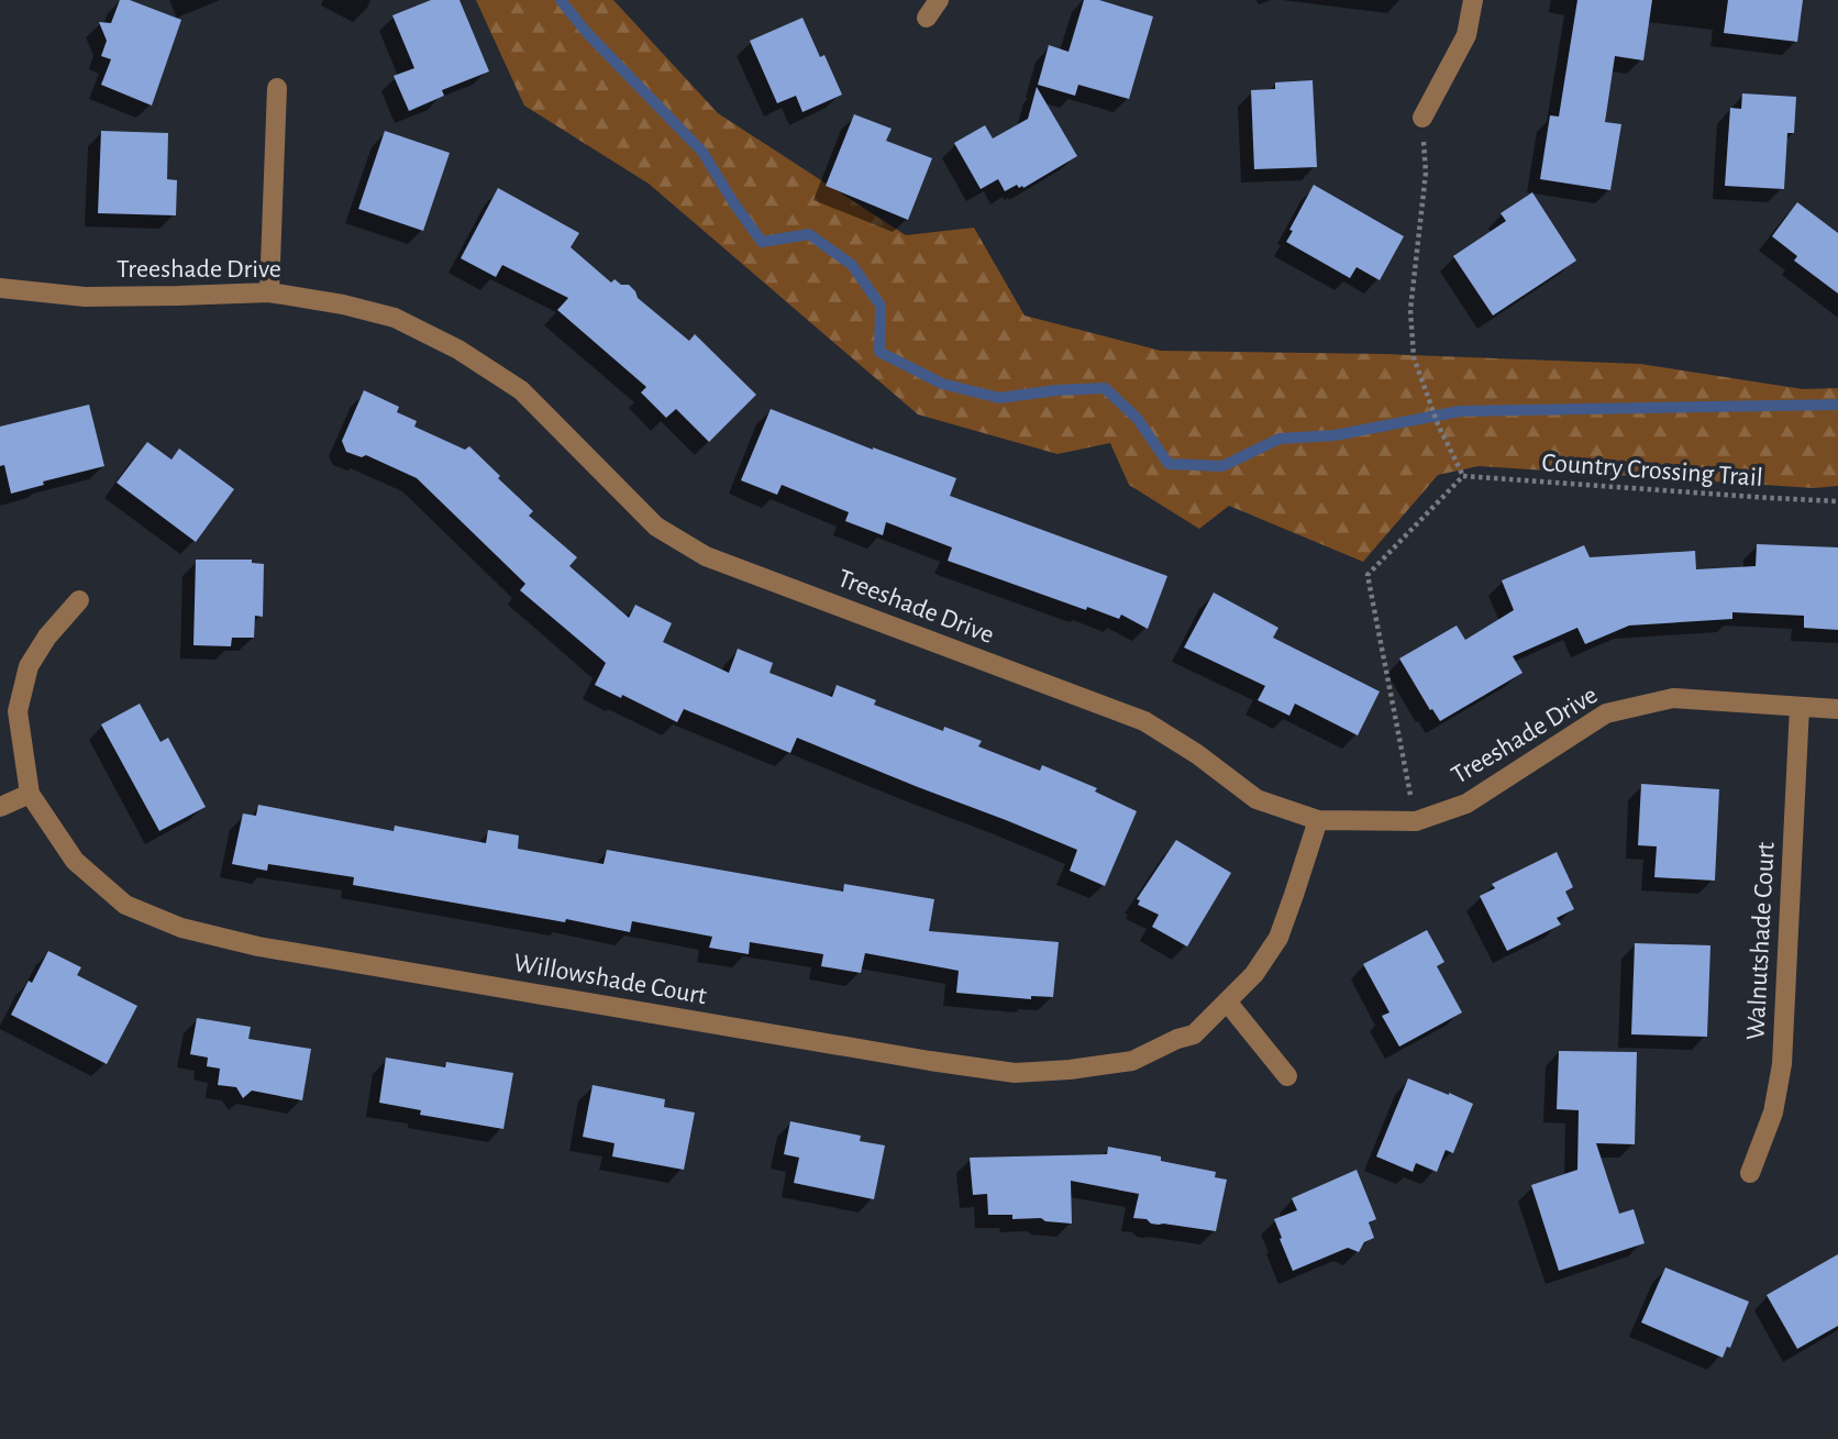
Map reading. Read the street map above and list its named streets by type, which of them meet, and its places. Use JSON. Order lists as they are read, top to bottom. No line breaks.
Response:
{"streets":{"street":["Treeshade Drive","Walnutshade Court","Willowshade Court"],"path":["Country Crossing Trail"]},"crossings":[["Treeshade Drive","Walnutshade Court"],["Treeshade Drive","Willowshade Court"]]}
